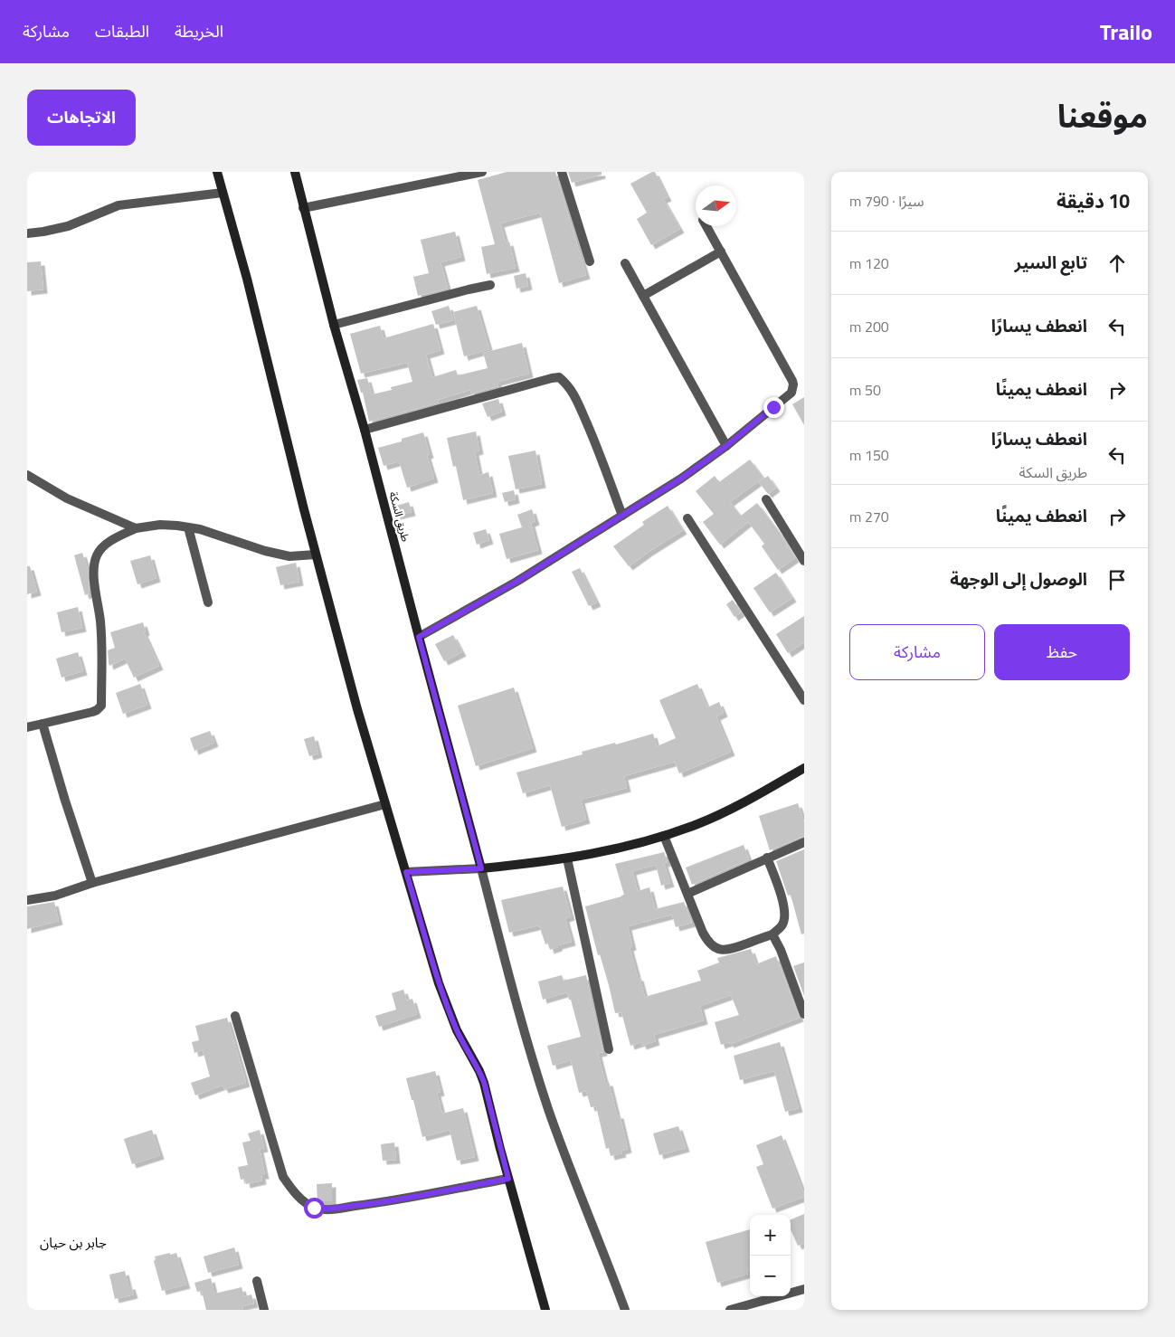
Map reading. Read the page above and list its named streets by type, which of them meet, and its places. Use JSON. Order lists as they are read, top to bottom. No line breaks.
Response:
{"streets":{"main road":["طريق السكة"]},"districts":["جابر بن حيان"],"north":"right","page":{"header":"Trailo","nav":["الخريطة","الطبقات","مشاركة"],"title":"موقعنا","buttons":["الاتجاهات",["حفظ","مشاركة"]],"heading":["10 دقيقة","سيرًا · 790 m"],"list":[["تابع السير","120 m"],["انعطف يسارًا","200 m"],["انعطف يمينًا","50 m"],["انعطف يسارًا","طريق السكة","150 m"],["انعطف يمينًا","270 m"],"الوصول إلى الوجهة"],"map_buttons":["+","−"]}}
